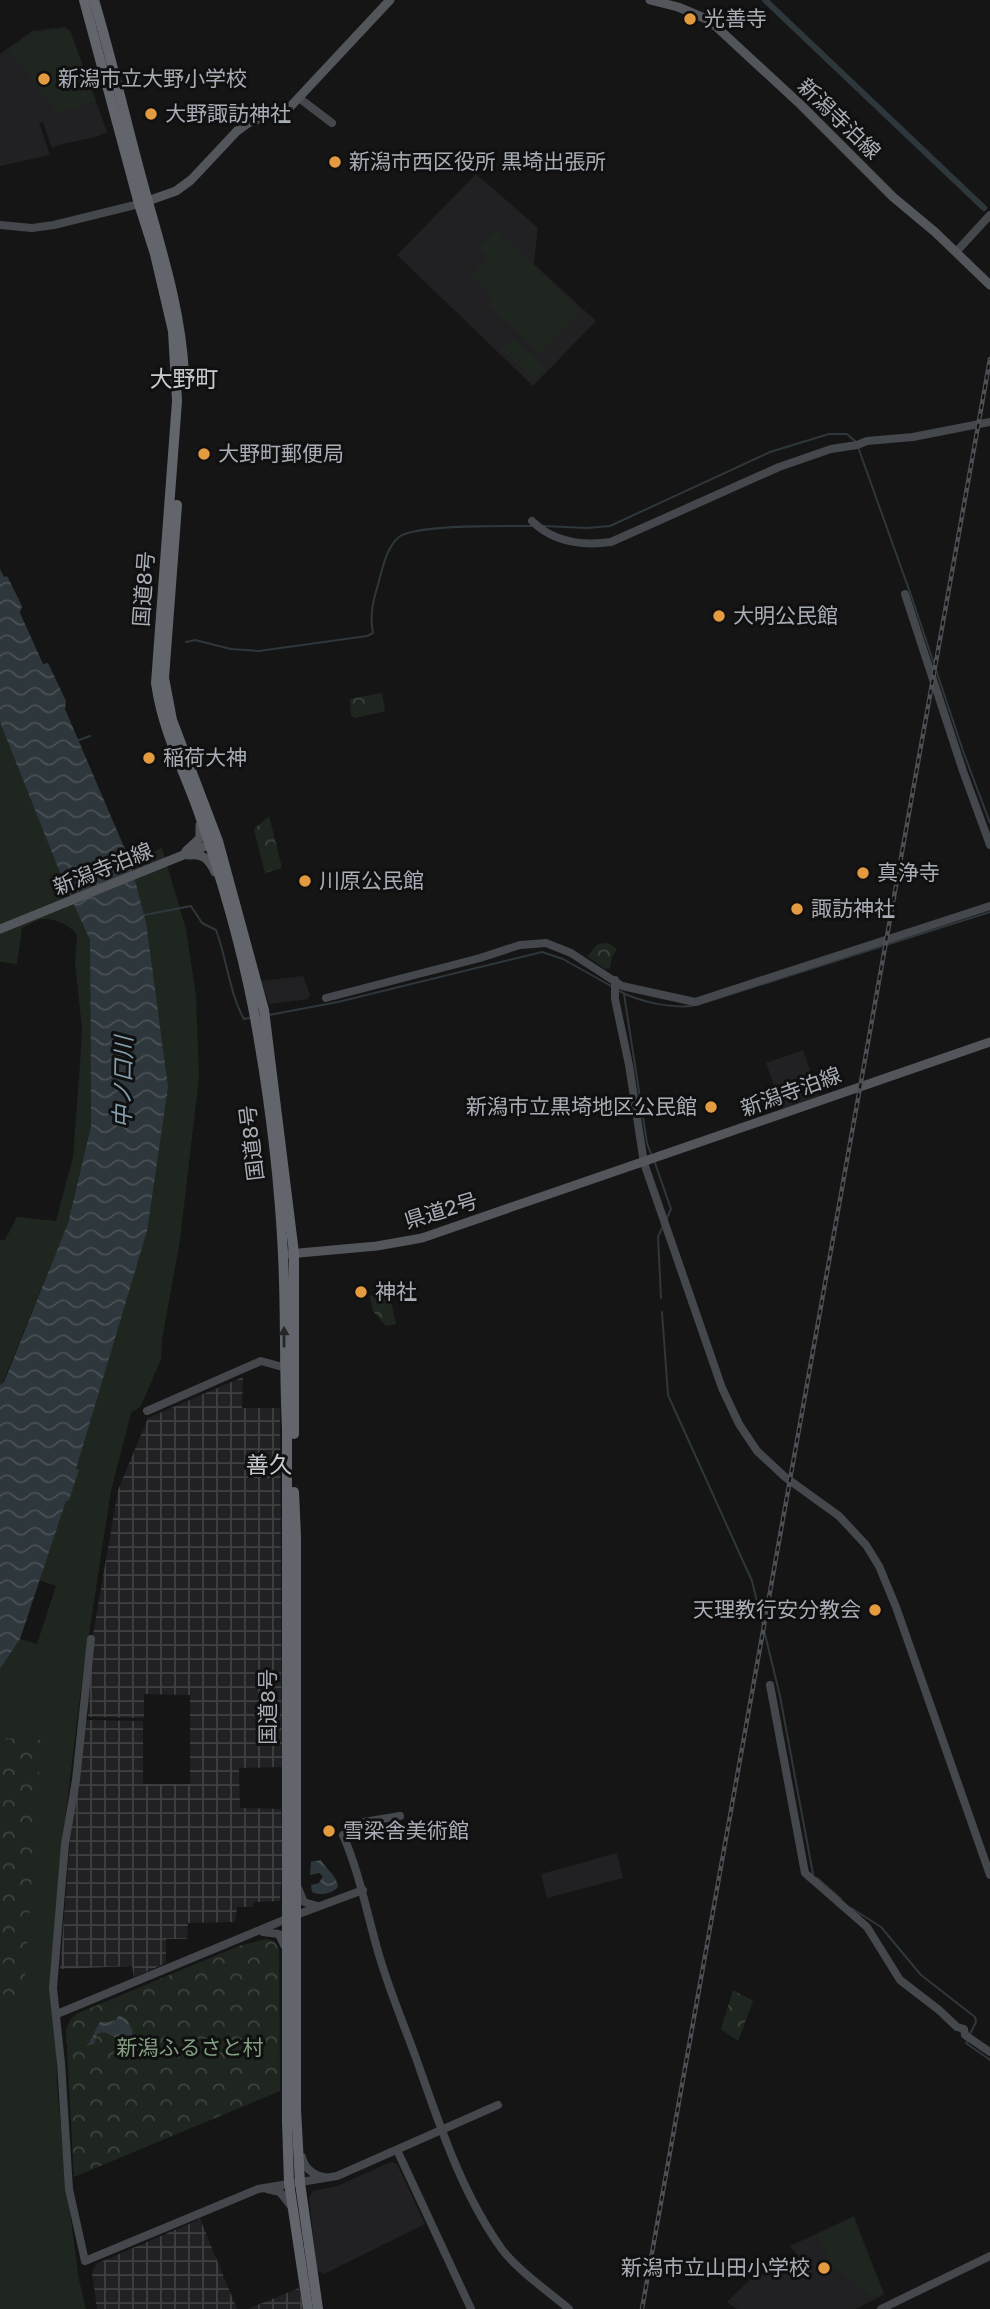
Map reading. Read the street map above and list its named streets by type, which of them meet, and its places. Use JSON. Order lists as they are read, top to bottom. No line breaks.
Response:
{"streets":{"highway":["国道8号"],"main road":["新潟寺泊線","県道2号"]},"crossings":[["新潟寺泊線","国道8号"],["新潟寺泊線","県道2号"],["国道8号","県道2号"]],"districts":["大野町","善久"],"water":["中ノ口川"],"parks":["新潟ふるさと村"],"places":["光善寺","新潟市立大野小学校","大野諏訪神社","新潟市西区役所 黒埼出張所","大野町郵便局","大明公民館","稲荷大神","真浄寺","川原公民館","諏訪神社","新潟市立黒埼地区公民館","神社","天理教行安分教会","雪梁舎美術館","新潟市立山田小学校"]}
